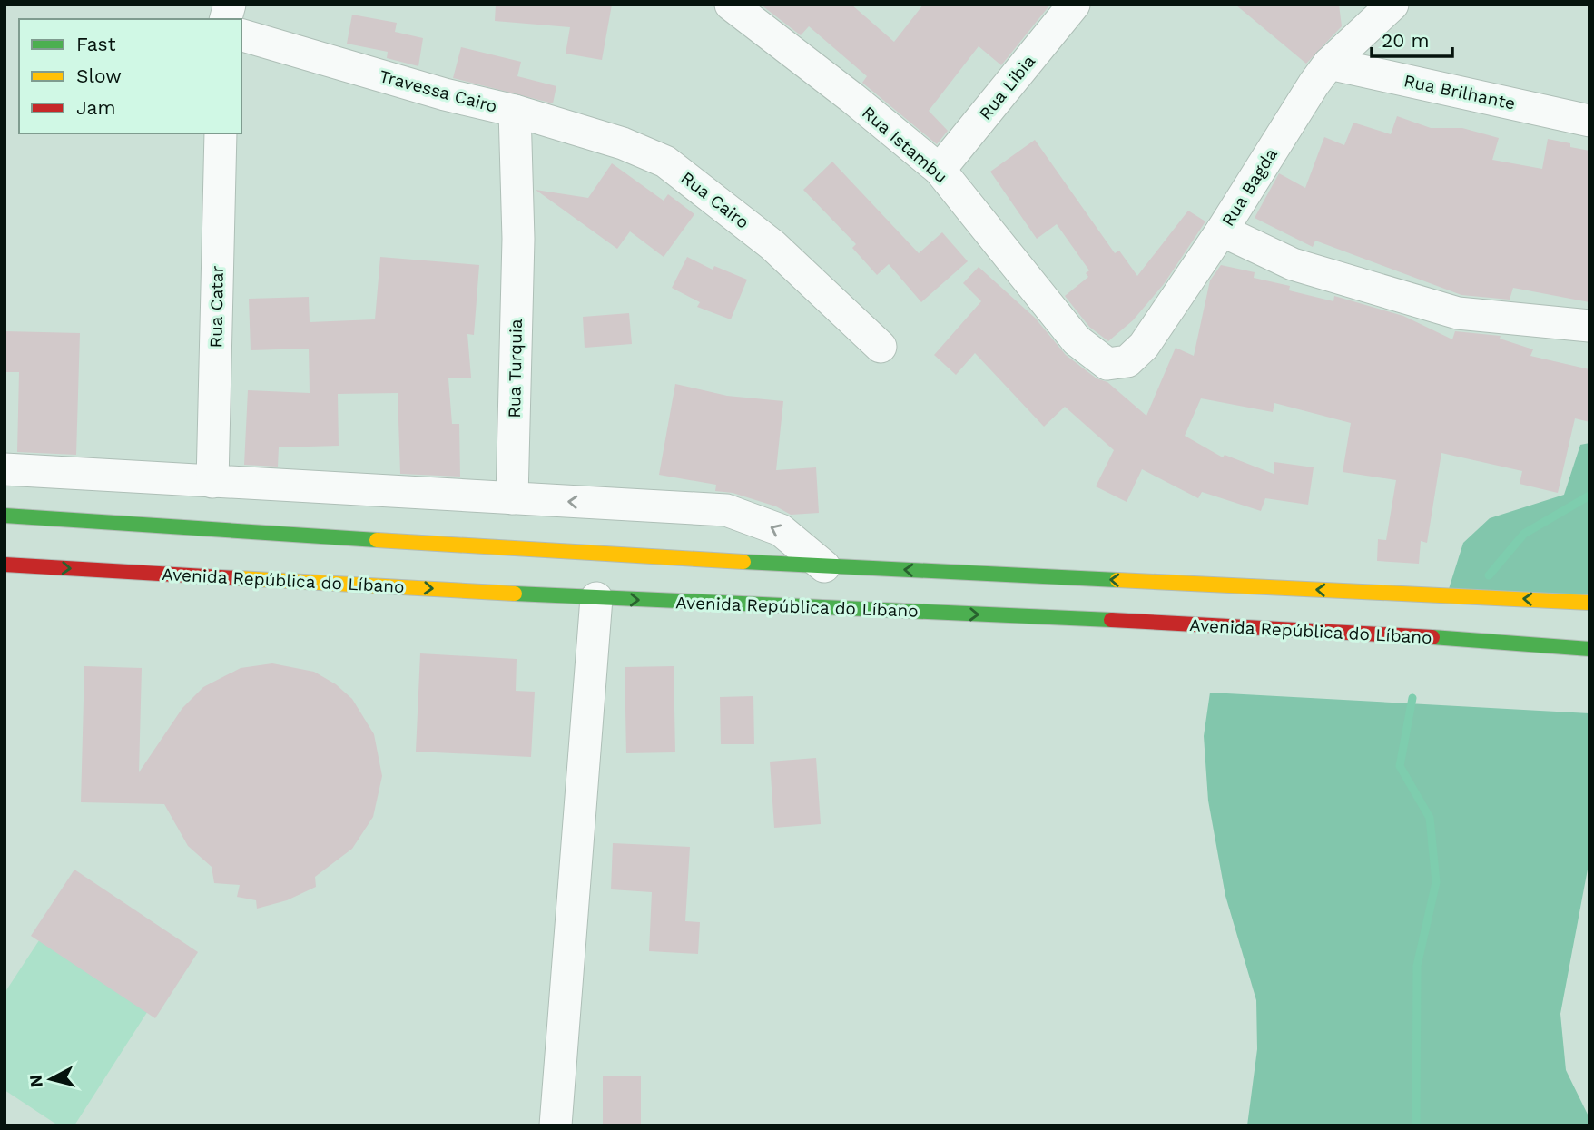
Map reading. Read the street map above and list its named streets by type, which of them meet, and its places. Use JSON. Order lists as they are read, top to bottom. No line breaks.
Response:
{"streets":{"main road":["Avenida República do Líbano"],"street":["Rua Libia","Travessa Cairo","Rua Brilhante","Rua Istambu","Rua Bagda","Rua Cairo","Rua Catar","Rua Turquia"]},"crossings":[["Rua Libia","Rua Istambu"],["Travessa Cairo","Rua Cairo"],["Travessa Cairo","Rua Turquia"],["Rua Brilhante","Rua Bagda"],["Rua Istambu","Rua Bagda"]],"legend":["Fast","Slow","Jam"],"scale_bar":"20 m","north":"left"}
